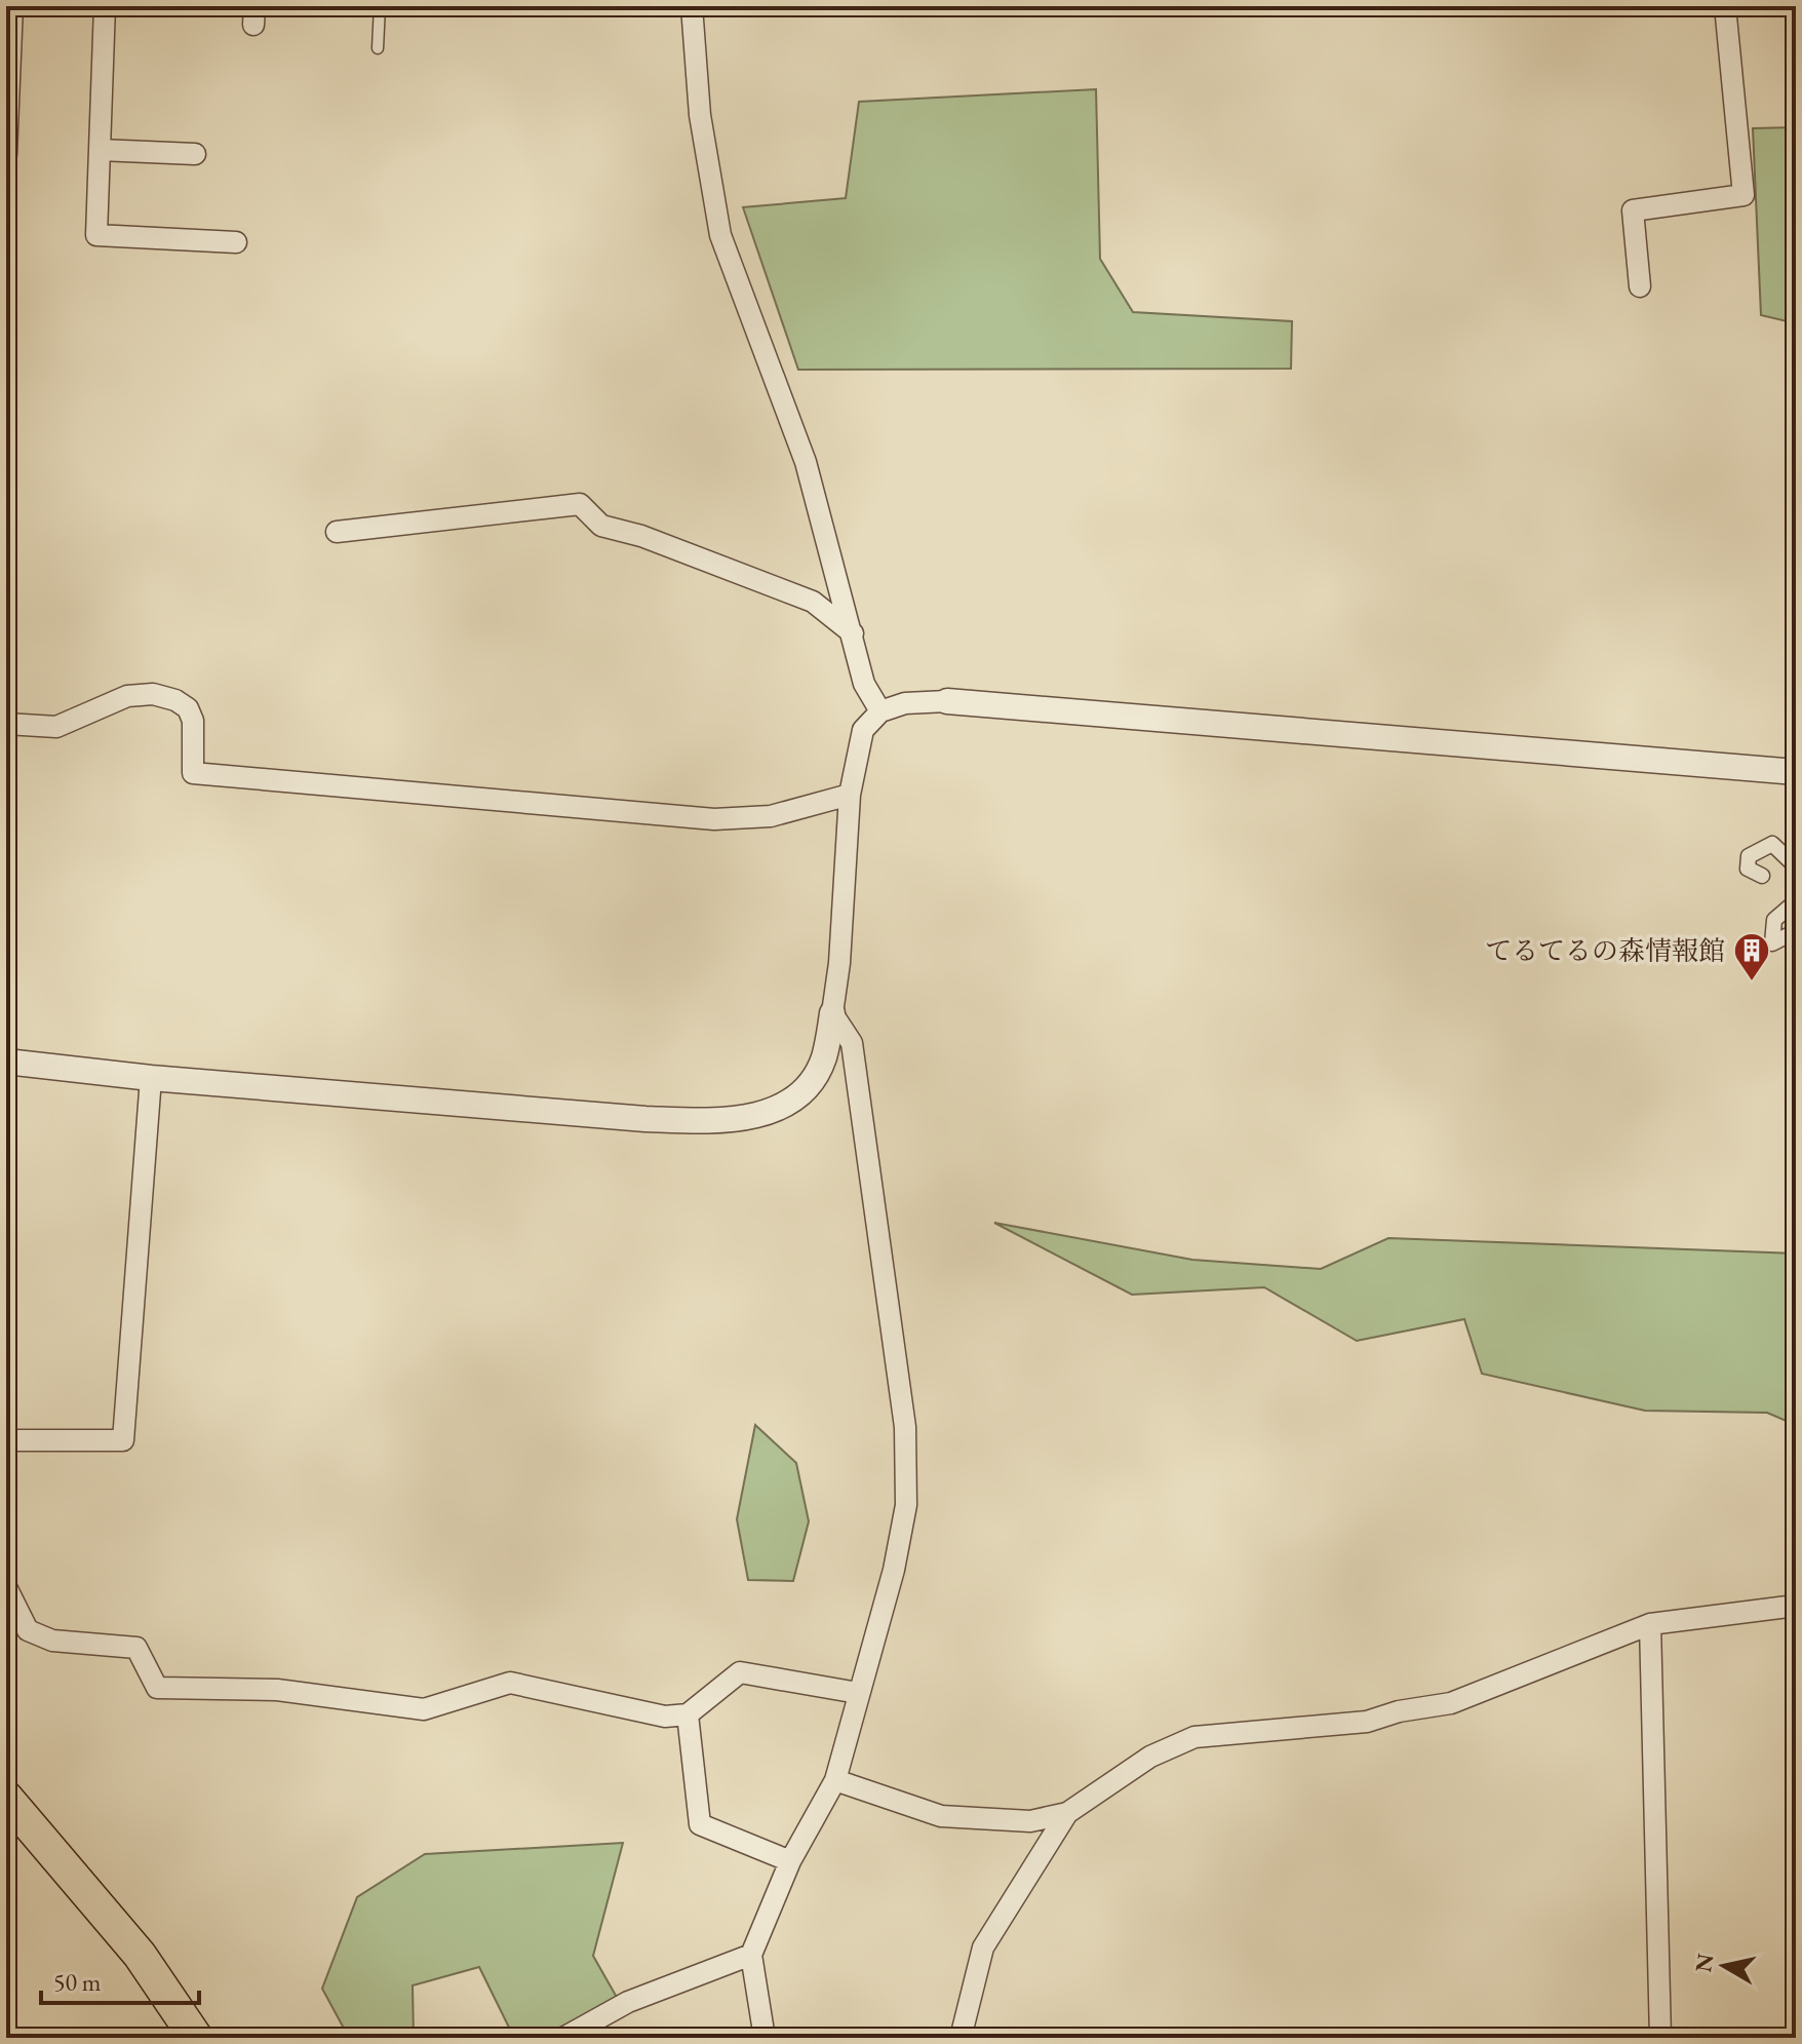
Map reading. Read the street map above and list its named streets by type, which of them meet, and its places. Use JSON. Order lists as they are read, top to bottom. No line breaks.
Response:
{"places":{"building":["てるてるの森情報館"]},"scale_bar":"50 m","north":"left"}
